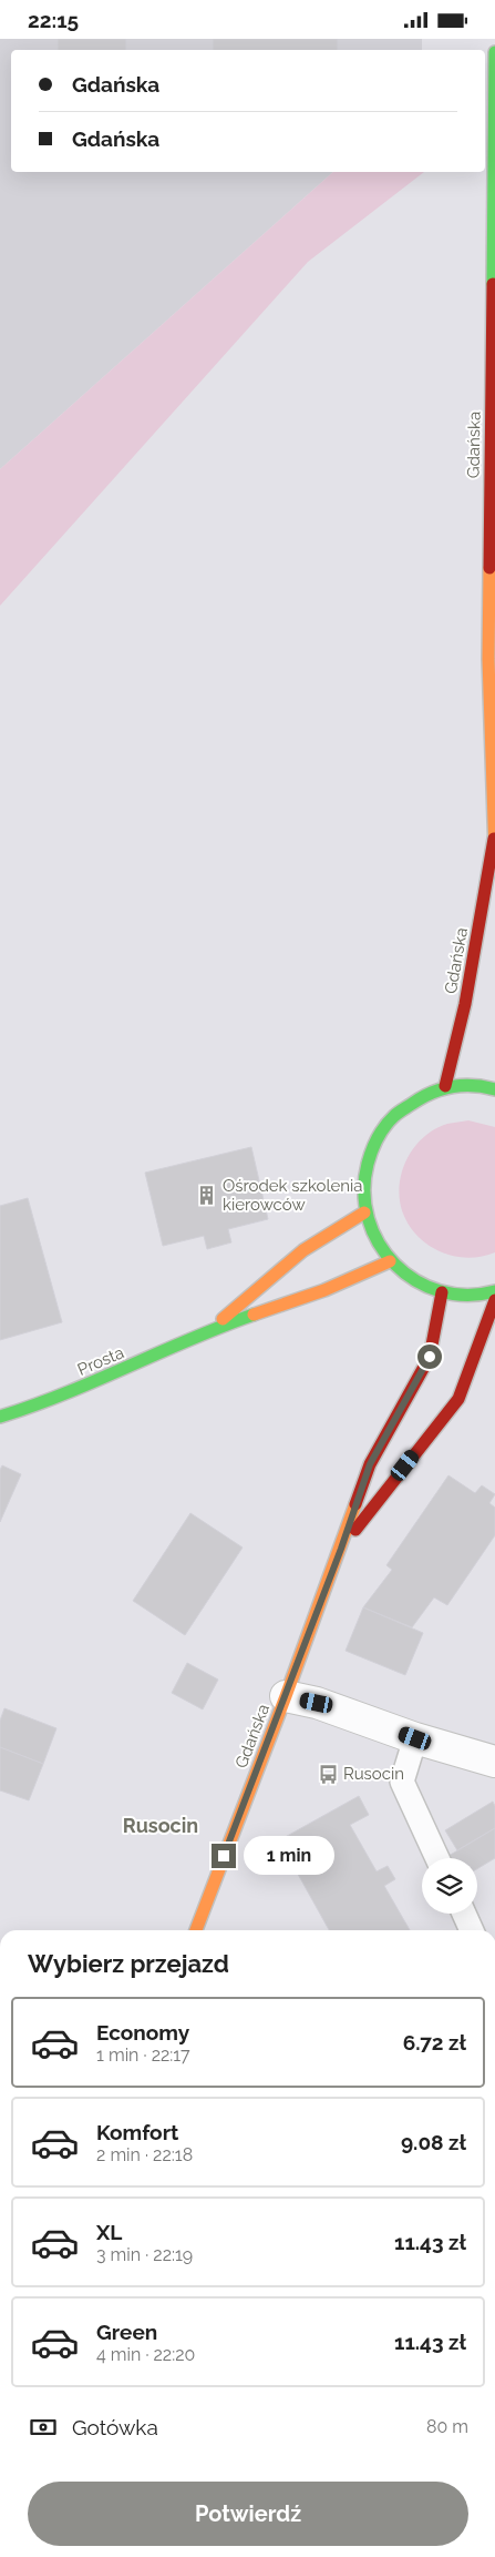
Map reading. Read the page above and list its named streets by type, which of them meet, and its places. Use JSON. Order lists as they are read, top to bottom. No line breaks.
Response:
{"streets":{"street":["Gdańska","Prosta"]},"districts":["Rusocin"],"places":{"building":["Ośrodek szkolenia kierowców"],"bus stop":["Rusocin"]},"page":{"status":"22:15","banner":["Gdańska","Gdańska"],"bubble":"1 min","heading":"Wybierz przejazd","list":[{"name":"Economy","note":"1 min · 22:17","value":"6.72 zł"},{"name":"Komfort","note":"2 min · 22:18","value":"9.08 zł"},{"name":"XL","note":"3 min · 22:19","value":"11.43 zł"},{"name":"Green","note":"4 min · 22:20","value":"11.43 zł"}],"pay":["Gotówka","80 m"],"buttons":"Potwierdź"}}
